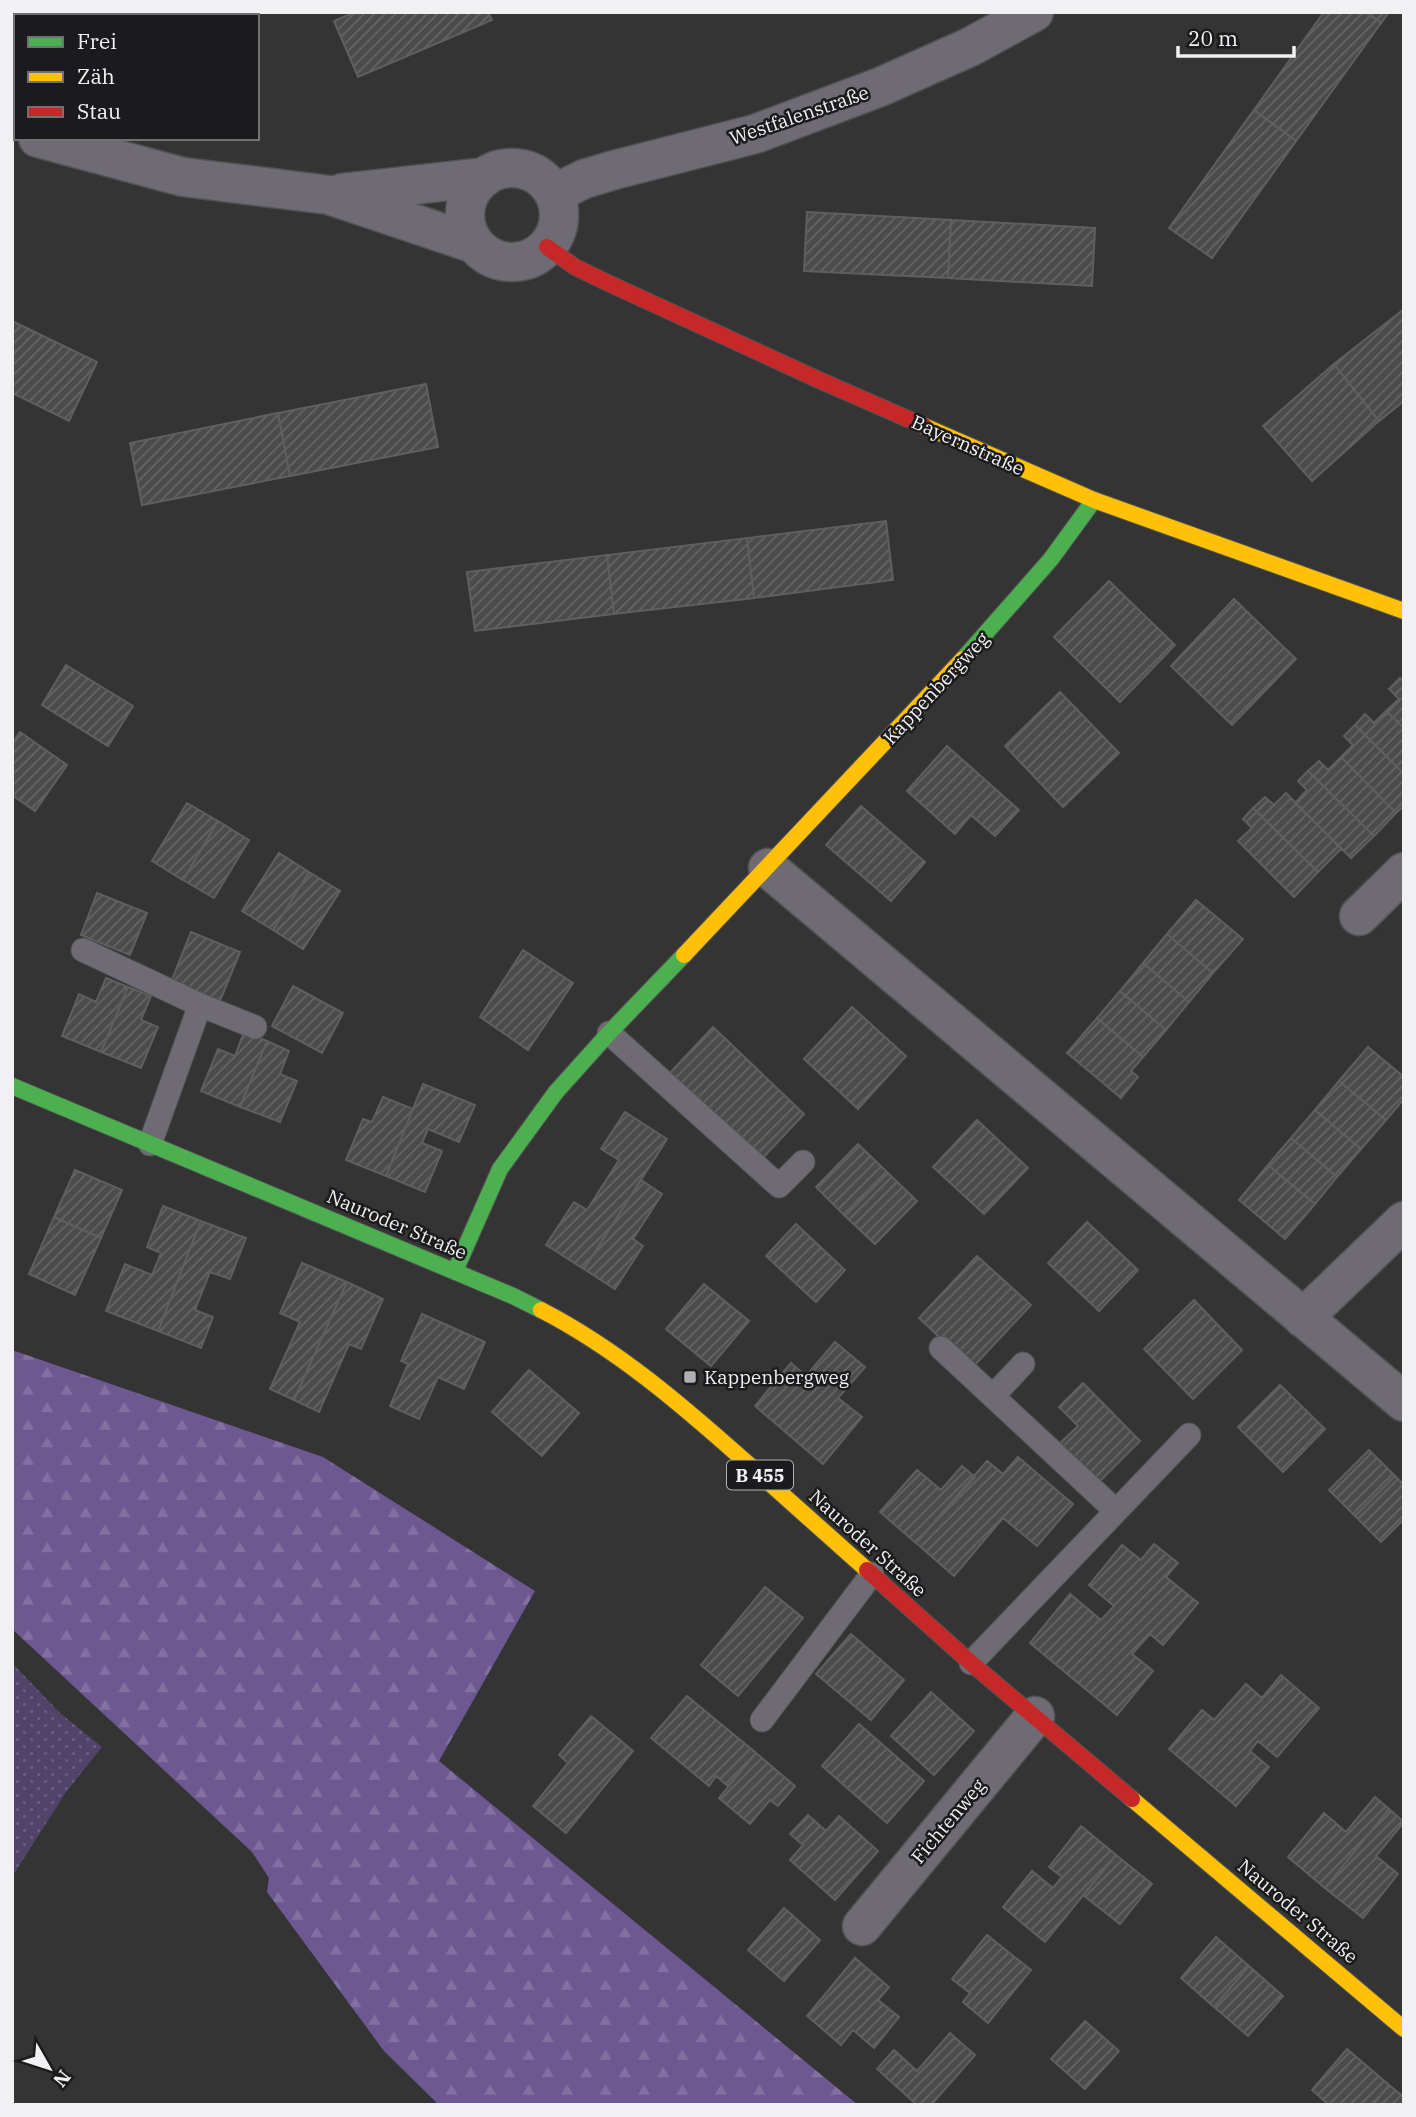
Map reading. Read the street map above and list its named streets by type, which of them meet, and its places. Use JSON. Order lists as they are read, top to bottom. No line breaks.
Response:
{"streets":{"street":["Westfalenstraße","Bayernstraße","Kappenbergweg","Nauroder Straße","B 455","Fichtenweg"]},"crossings":[["Westfalenstraße","Bayernstraße"],["Bayernstraße","Kappenbergweg"],["Kappenbergweg","Nauroder Straße"],["Nauroder Straße","Fichtenweg"]],"places":{"transit":["Kappenbergweg"]},"legend":["Frei","Zäh","Stau"],"scale_bar":"20 m","north":"bottom right"}
